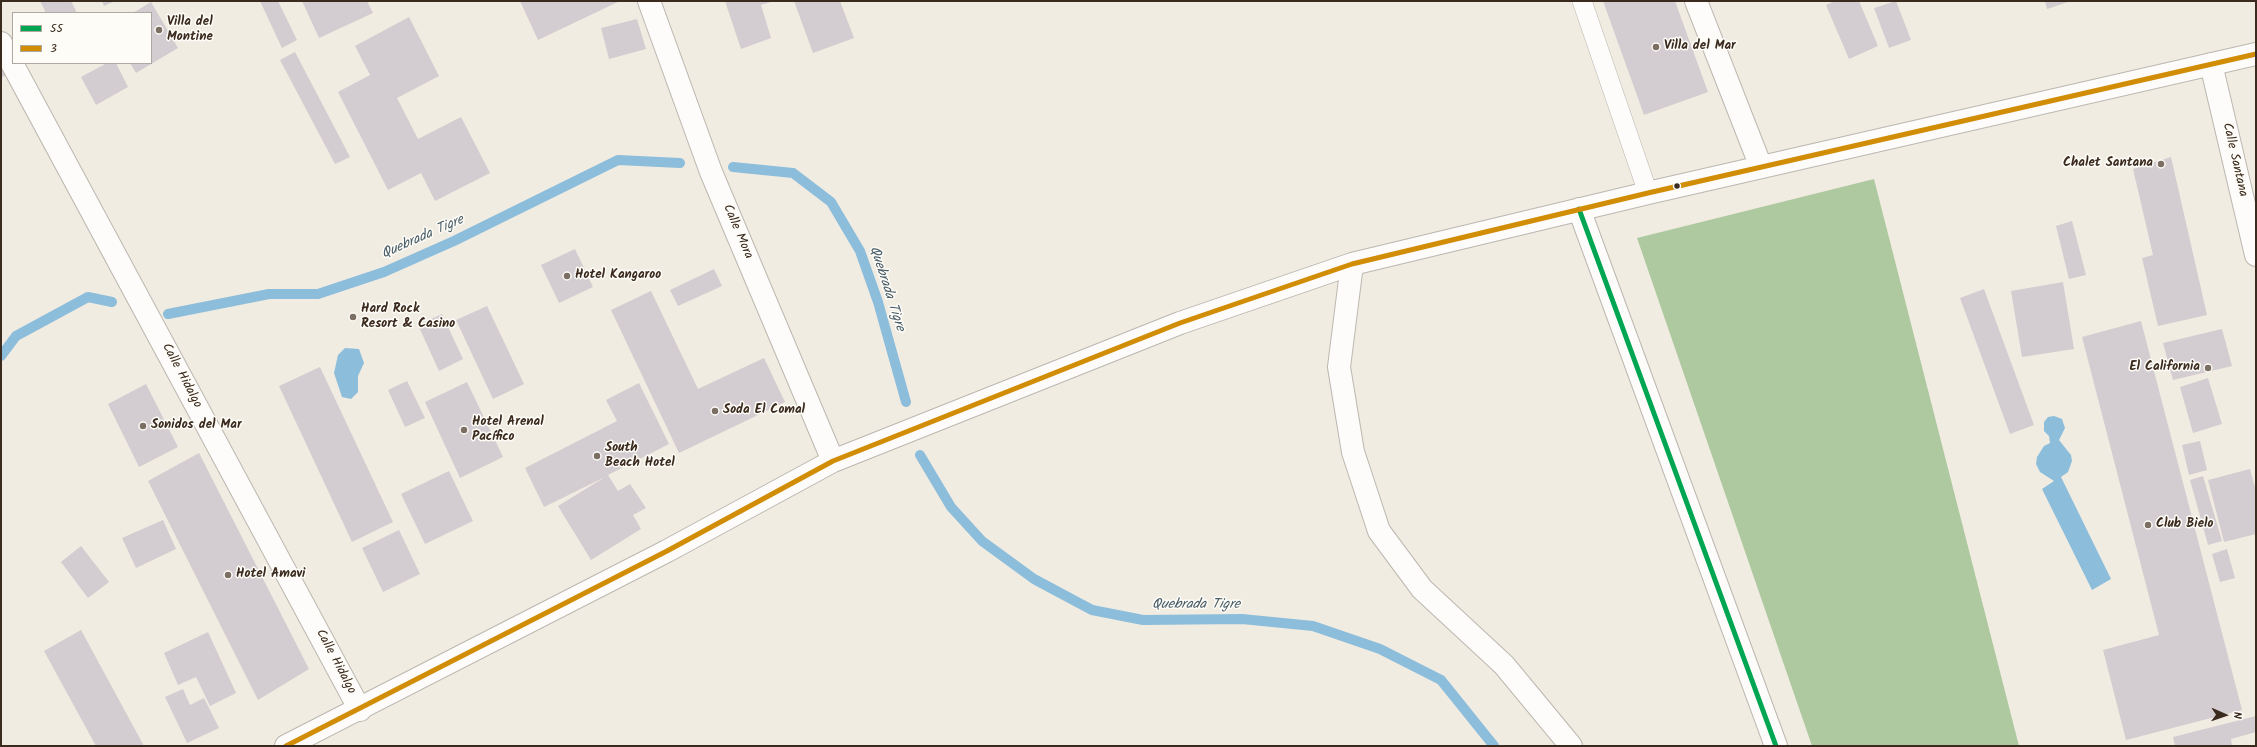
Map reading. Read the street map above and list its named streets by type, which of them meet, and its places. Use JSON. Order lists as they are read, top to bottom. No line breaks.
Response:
{"streets":{"street":["Calle Santana","Calle Mora","Calle Hidalgo"]},"water":["Quebrada Tigre"],"places":["Villa del Montine","Villa del Mar","Chalet Santana","Hotel Kangaroo","Hard Rock Resort & Casino","El California","Soda El Comal","Sonidos del Mar","Hotel Arenal Pacífico","South Beach Hotel","Club Bielo","Hotel Amavi"],"lines":["transit line 3","transit line 55"],"legend":["55","3"],"north":"right"}
